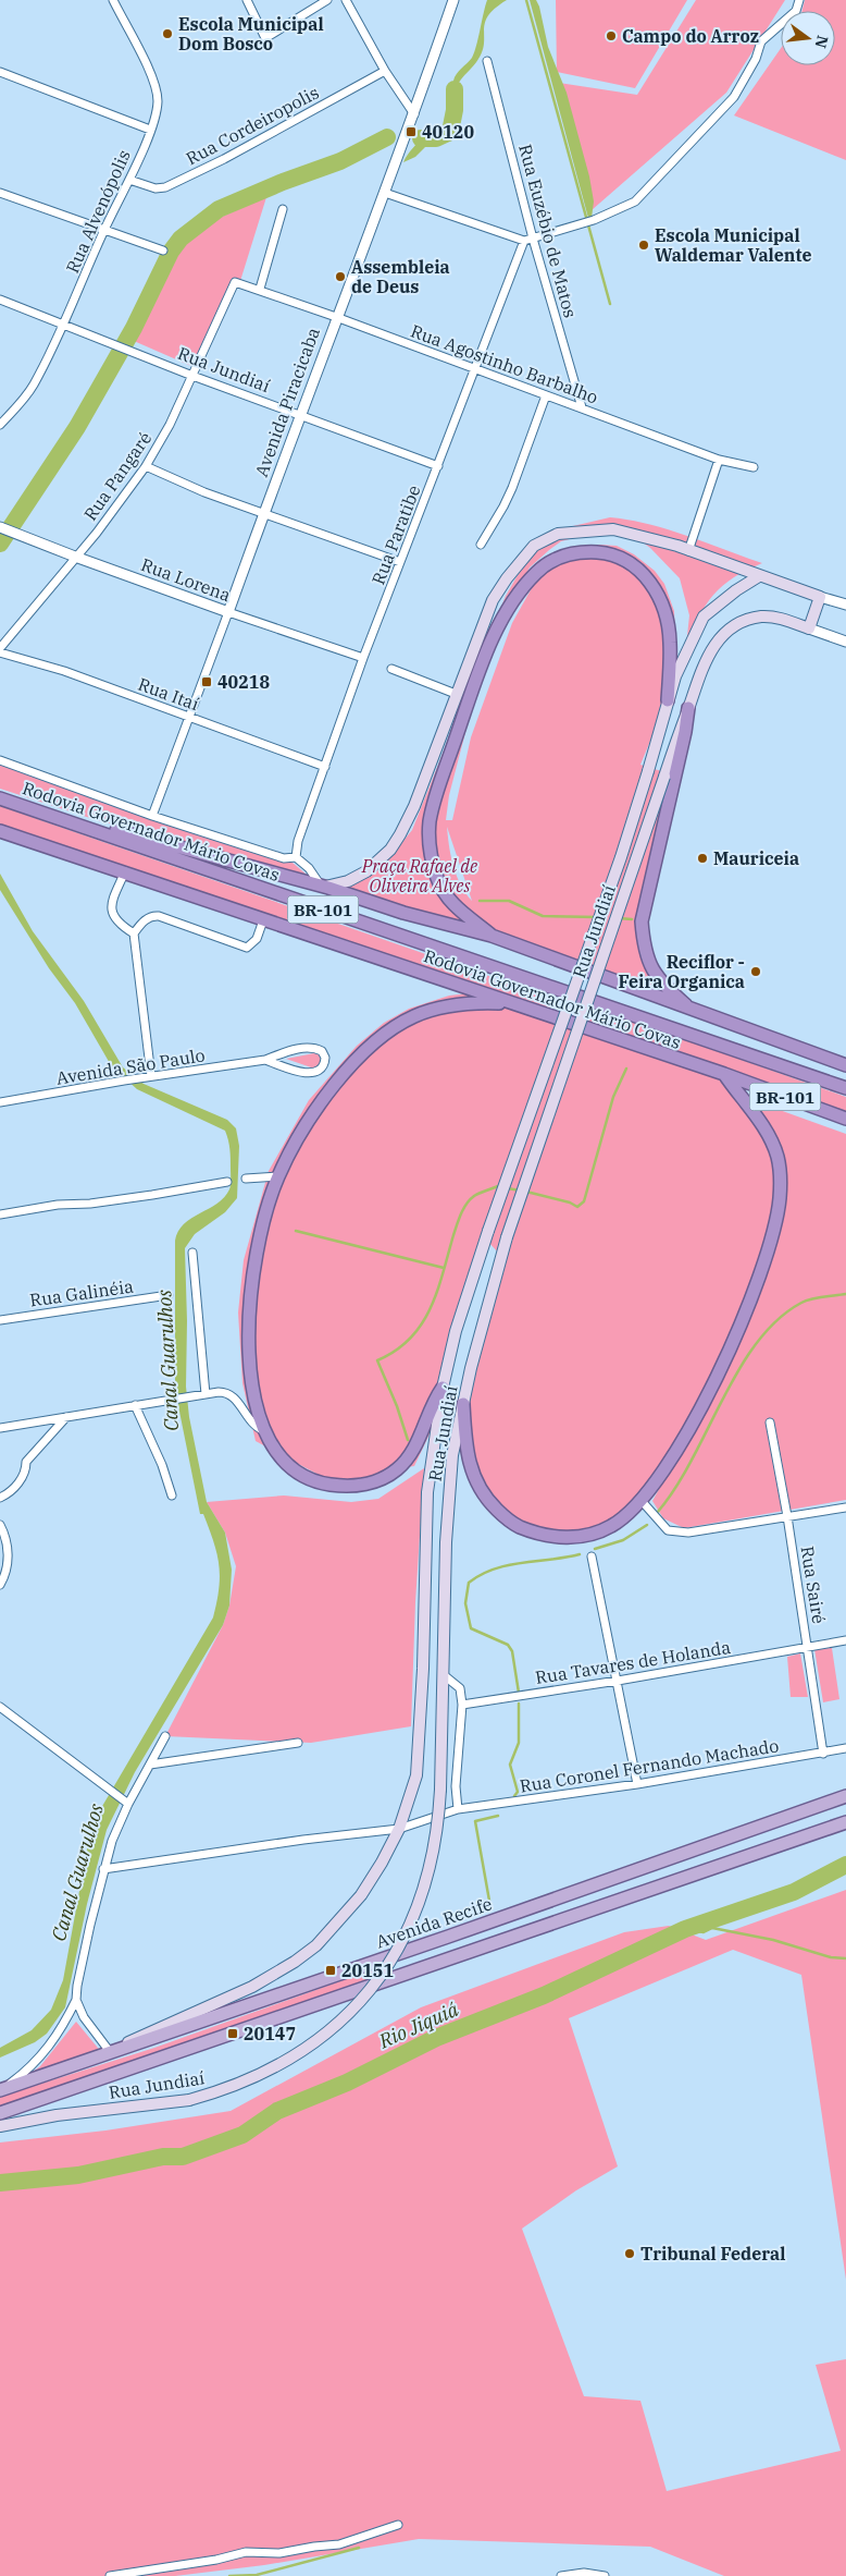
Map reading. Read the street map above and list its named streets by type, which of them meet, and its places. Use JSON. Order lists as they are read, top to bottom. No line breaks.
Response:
{"streets":{"highway":["Rodovia Governador Mário Covas","BR-101"],"main road":["Rua Jundiaí","Avenida Recife"],"street":["Rua Cordeiropolis","Rua Alvenópolis","Rua Euzébio de Matos","Rua Agostinho Barbalho","Avenida Piracicaba","Rua Pangaré","Rua Paratibe","Rua Lorena","Rua Itaí","Avenida São Paulo","Rua Galinéia","Rua Sairé","Rua Tavares de Holanda","Rua Coronel Fernando Machado"]},"crossings":[["Rua Cordeiropolis","Rua Alvenópolis"],["Rua Alvenópolis","Rua Jundiaí"],["Rua Euzébio de Matos","Rua Agostinho Barbalho"],["Rua Agostinho Barbalho","Avenida Piracicaba"],["Rua Agostinho Barbalho","Rua Pangaré"],["Rua Agostinho Barbalho","Rua Paratibe"],["Rua Jundiaí","Avenida Piracicaba"],["Rua Jundiaí","Rua Pangaré"],["Rua Jundiaí","Rua Paratibe"],["Rua Jundiaí","Rua Coronel Fernando Machado"],["Rua Jundiaí","Avenida Recife"],["Avenida Piracicaba","Rua Lorena"],["Avenida Piracicaba","Rua Itaí"],["Rua Pangaré","Rua Lorena"],["Rua Pangaré","Rua Itaí"],["Rua Paratibe","Rua Lorena"],["Rua Paratibe","Rua Itaí"],["Rua Sairé","Rua Tavares de Holanda"],["Rua Sairé","Rua Coronel Fernando Machado"]],"water":["Canal Guarulhos","Rio Jiquiá"],"parks":["Praça Rafael de Oliveira Alves"],"places":{"other":["Escola Municipal Dom Bosco","Campo do Arroz","Escola Municipal Waldemar Valente","Assembleia de Deus","Mauriceia","Reciflor - Feira Organica","Tribunal Federal"],"transit":["40120","40218","20151","20147"]},"north":"right"}
